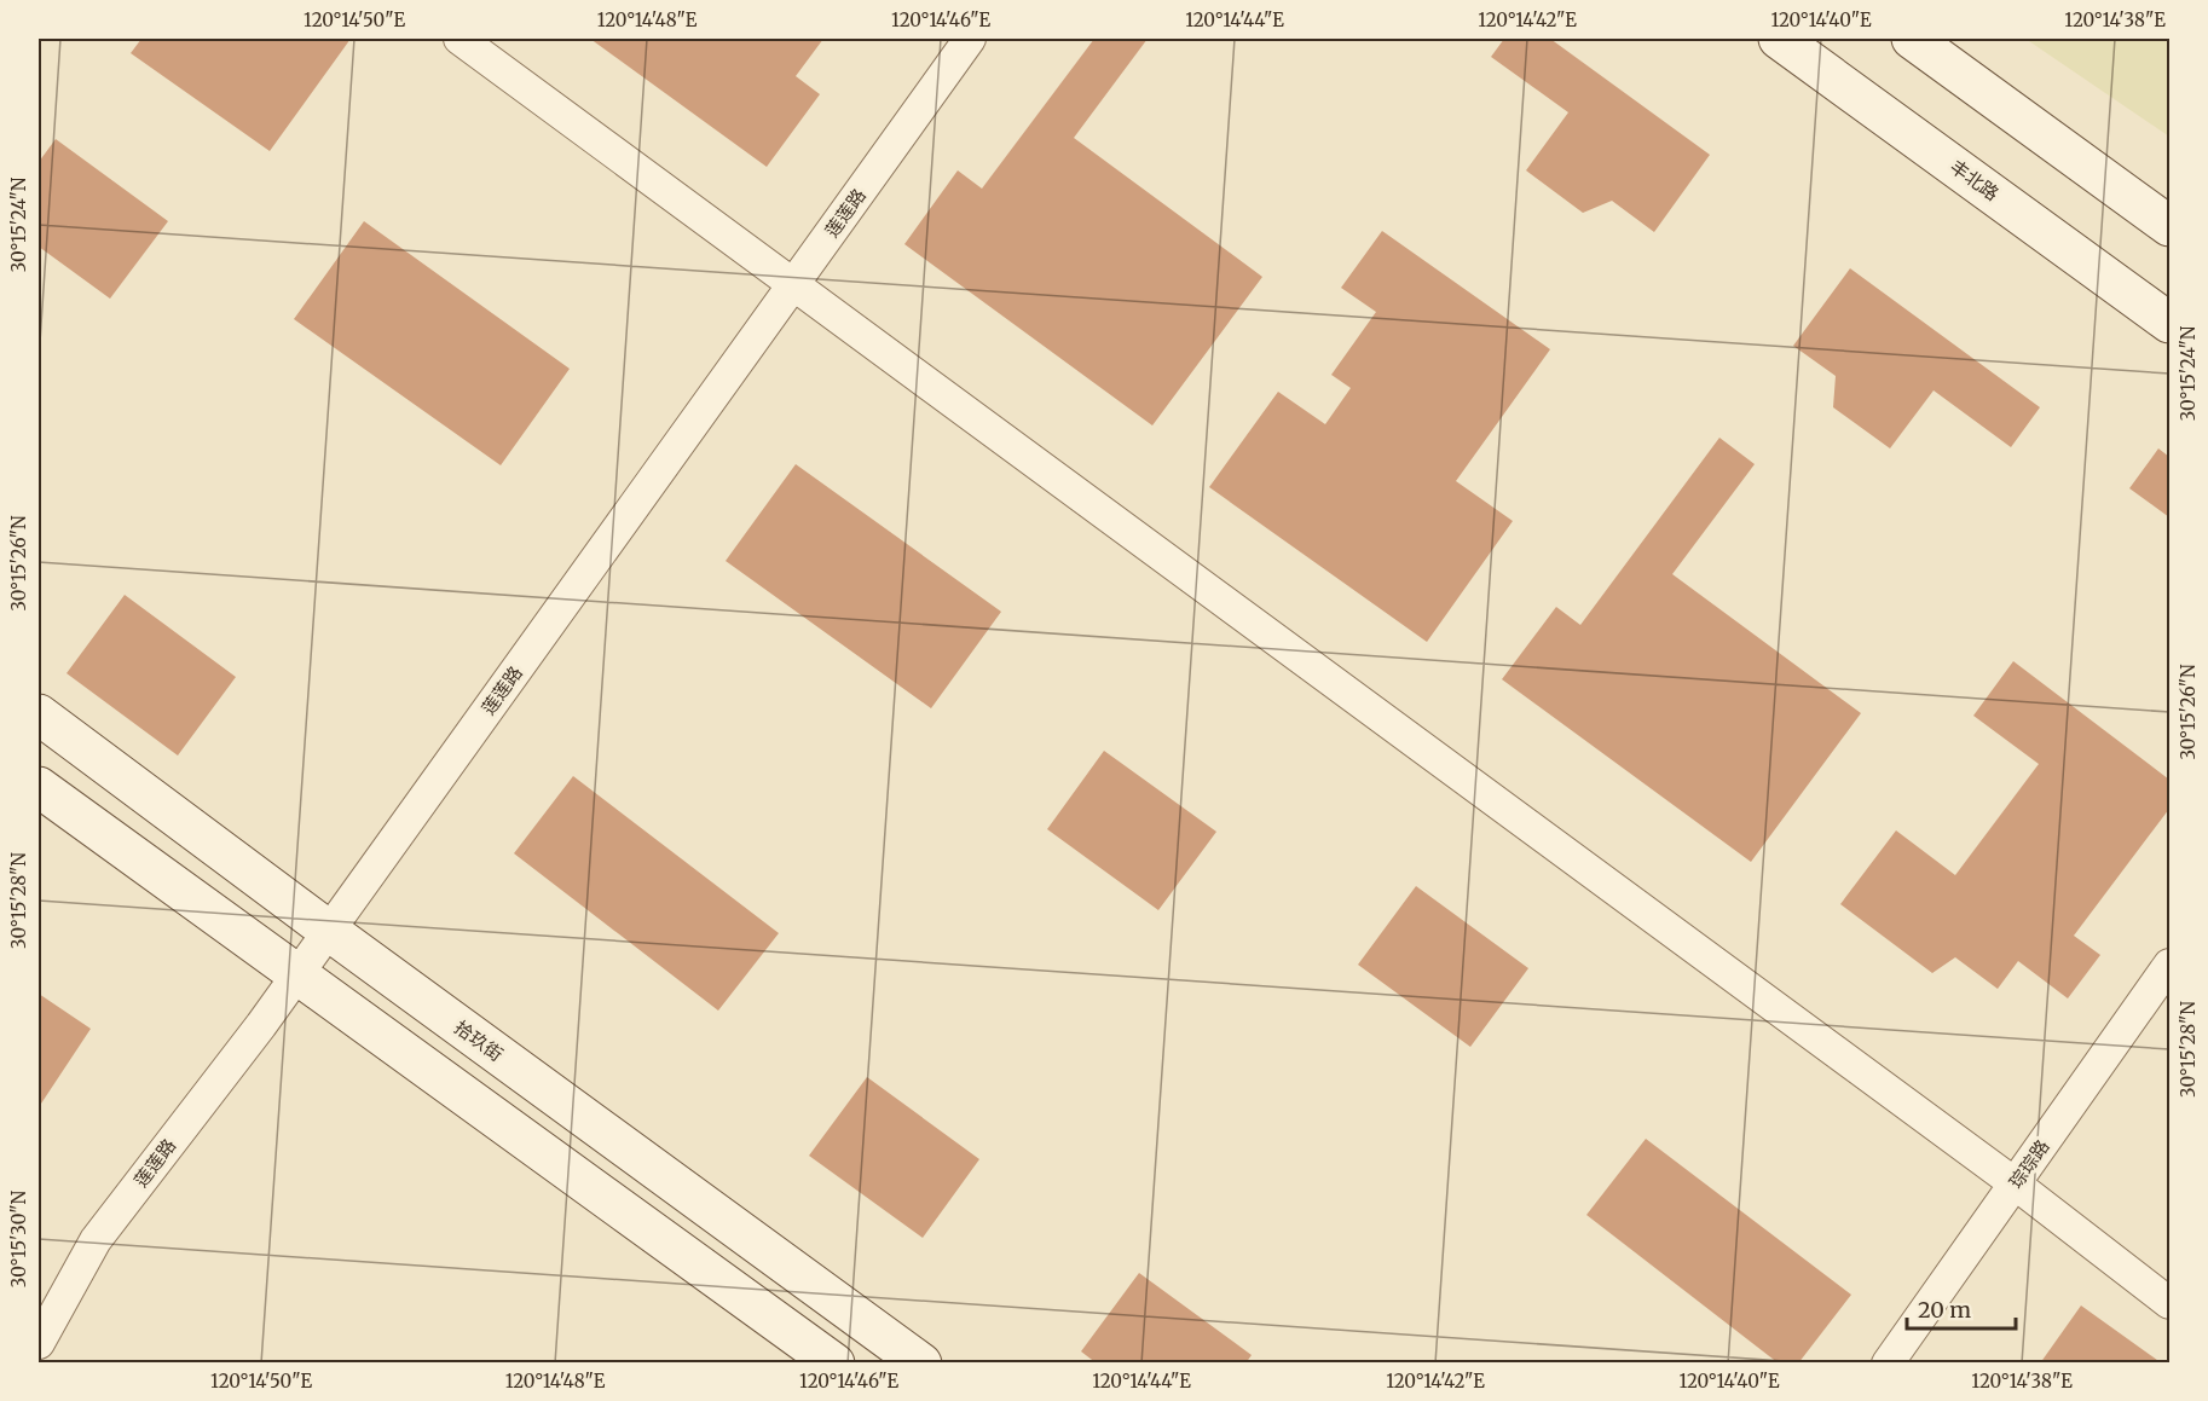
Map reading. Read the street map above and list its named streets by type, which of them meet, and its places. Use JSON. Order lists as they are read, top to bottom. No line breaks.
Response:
{"streets":{"main road":["丰北路","拾玖街"],"street":["莲莲路","琮琮路"]},"crossings":[["莲莲路","拾玖街"]],"scale_bar":"20 m","coordinates":["120°14'50\"E","120°14'48\"E","120°14'46\"E","120°14'44\"E","120°14'42\"E","120°14'40\"E","120°14'38\"E","30°15'24\"N","30°15'26\"N","30°15'28\"N","30°15'30\"N"]}
